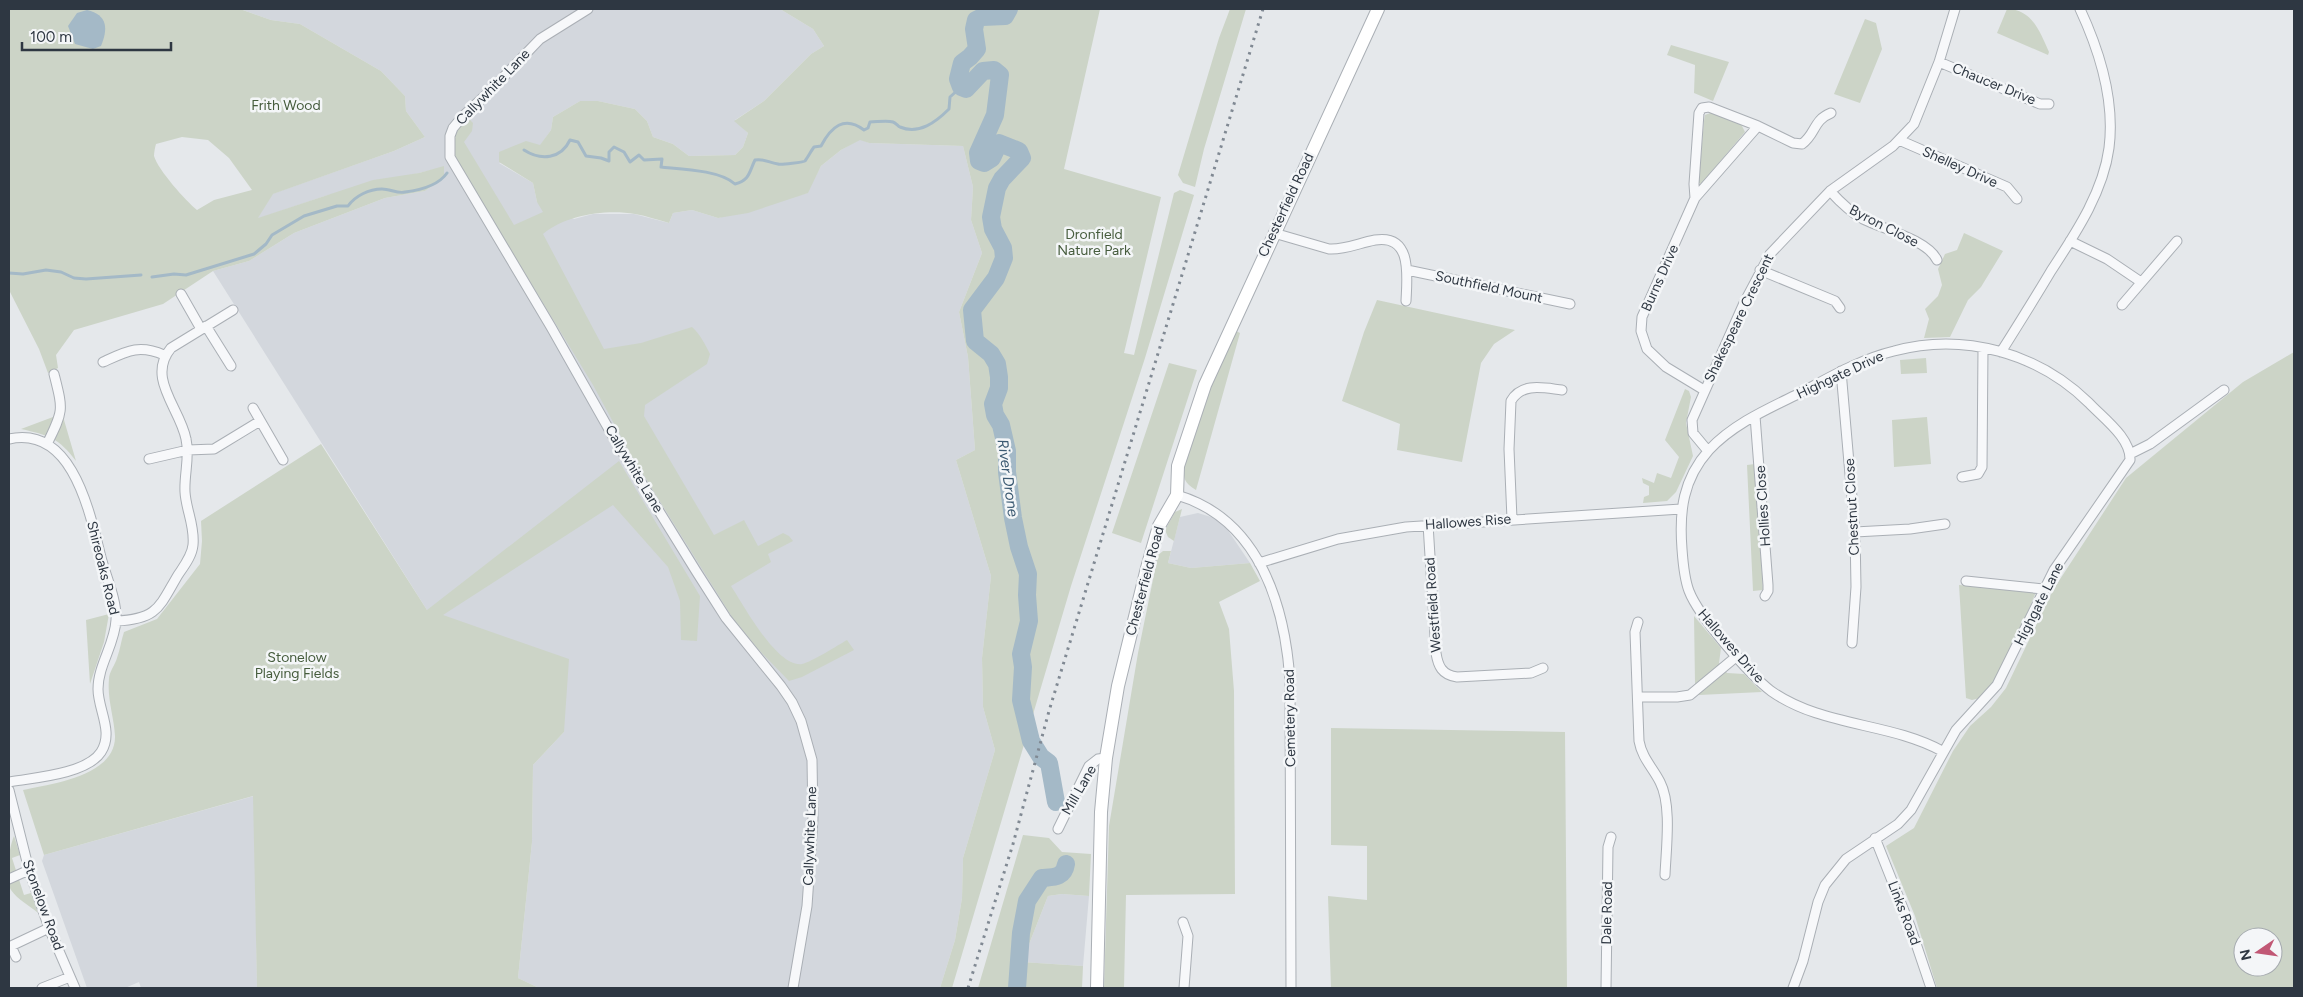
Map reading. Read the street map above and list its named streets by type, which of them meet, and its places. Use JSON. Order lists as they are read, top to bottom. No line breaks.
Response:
{"streets":{"main road":["Chesterfield Road"],"street":["Chaucer Drive","Callywhite Lane","Shelley Drive","Byron Close","Burns Drive","Southfield Mount","Shakespeare Crescent","Highgate Drive","Hollies Close","Chestnut Close","Hallowes Rise","Shireoaks Road","Highgate Lane","Westfield Road","Hallowes Drive","Cemetery Road","Mill Lane","Stonelow Road","Dale Road","Links Road"]},"crossings":[["Chaucer Drive","Shakespeare Crescent"],["Shelley Drive","Shakespeare Crescent"],["Chesterfield Road","Cemetery Road"],["Chesterfield Road","Mill Lane"],["Byron Close","Shakespeare Crescent"],["Burns Drive","Shakespeare Crescent"],["Shakespeare Crescent","Highgate Drive"],["Highgate Drive","Hollies Close"],["Highgate Drive","Chestnut Close"],["Highgate Drive","Hallowes Rise"],["Highgate Drive","Highgate Lane"],["Highgate Drive","Hallowes Drive"],["Hallowes Rise","Westfield Road"],["Hallowes Rise","Hallowes Drive"],["Hallowes Rise","Cemetery Road"],["Highgate Lane","Hallowes Drive"],["Highgate Lane","Links Road"]],"water":["River Drone"],"parks":["Frith Wood","Dronfield Nature Park","Stonelow Playing Fields"],"scale_bar":"100 m","north":"left"}
